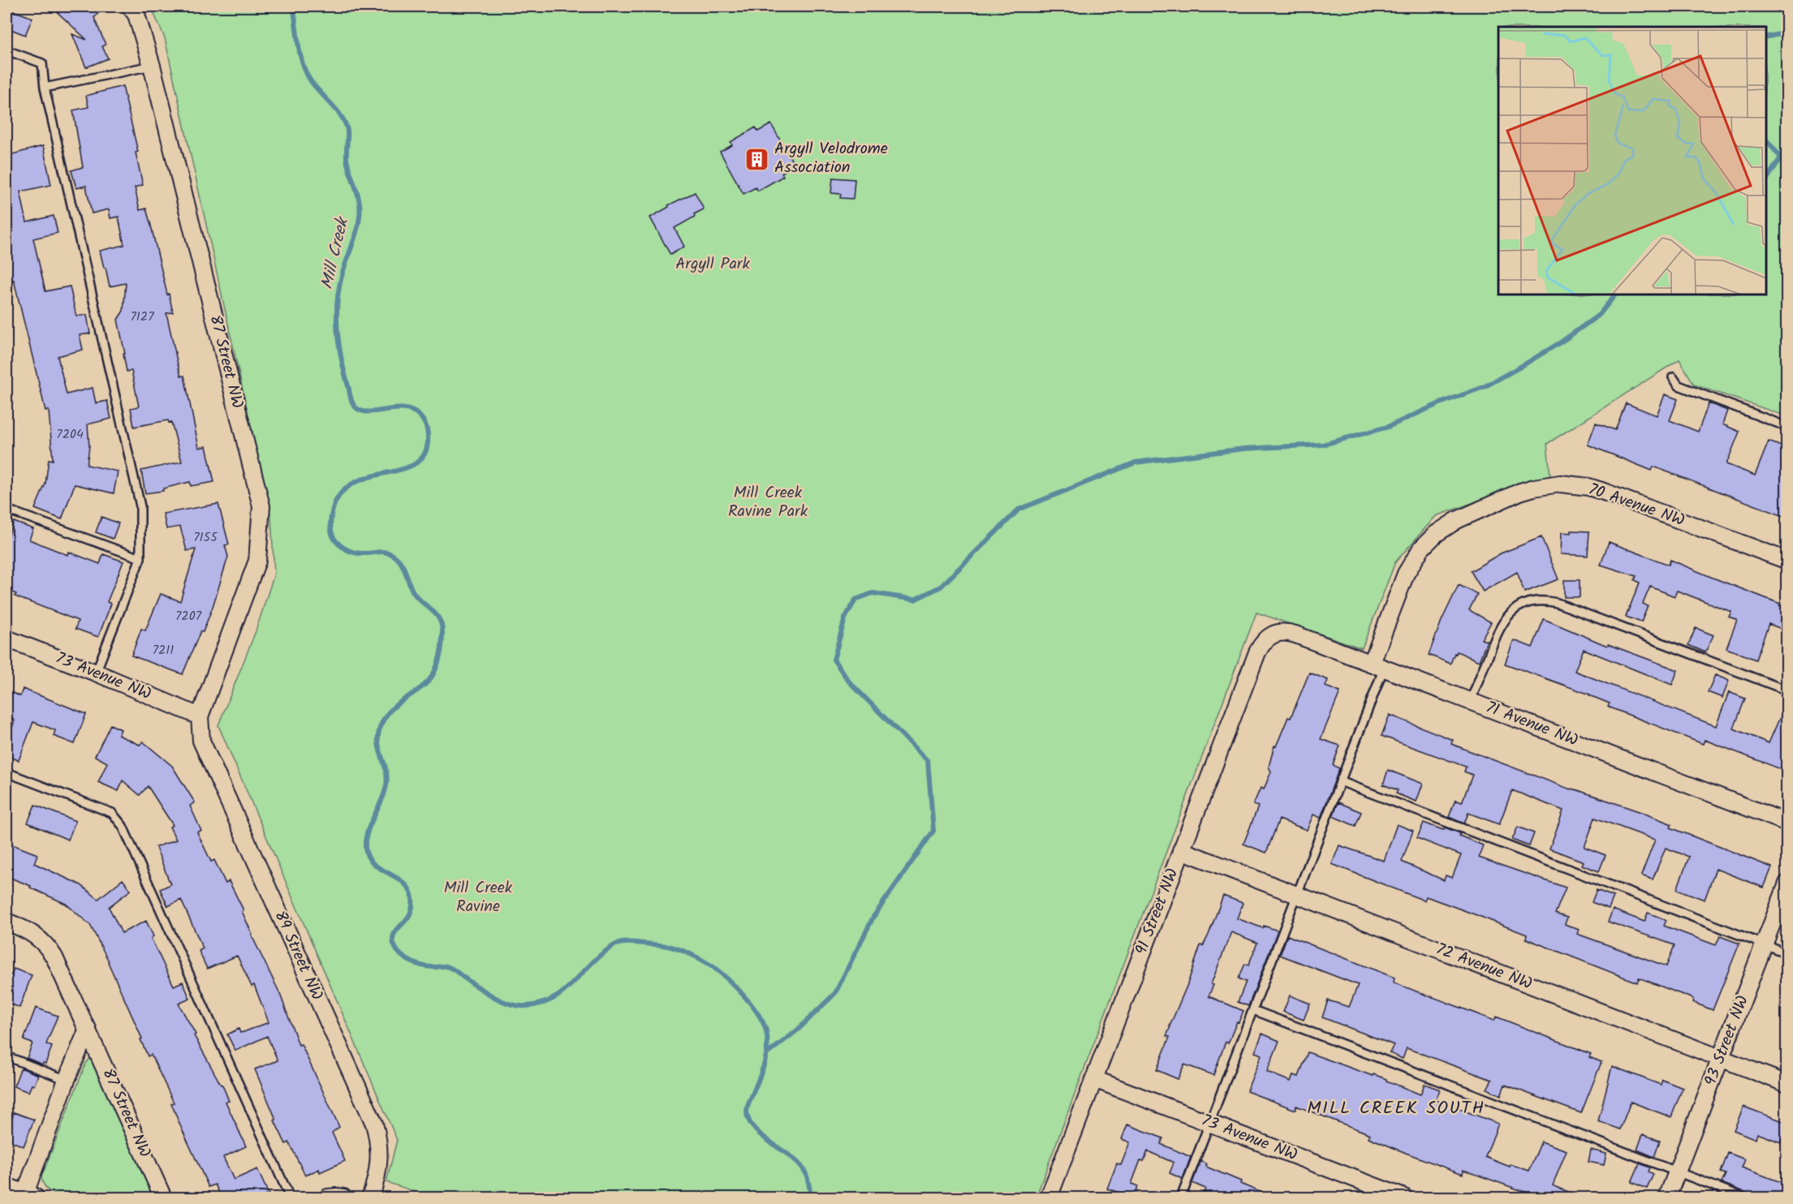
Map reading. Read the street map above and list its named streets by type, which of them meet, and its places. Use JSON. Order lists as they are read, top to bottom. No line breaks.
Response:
{"streets":{"street":["87 Street NW","70 Avenue NW","73 Avenue NW","71 Avenue NW","91 Street NW","89 Street NW","72 Avenue NW","93 Street NW"]},"crossings":[["87 Street NW","73 Avenue NW"],["87 Street NW","89 Street NW"],["70 Avenue NW","71 Avenue NW"],["73 Avenue NW","91 Street NW"],["73 Avenue NW","89 Street NW"],["71 Avenue NW","91 Street NW"],["91 Street NW","72 Avenue NW"],["72 Avenue NW","93 Street NW"]],"districts":["MILL CREEK SOUTH"],"water":["Mill Creek"],"parks":["Argyll Park","Mill Creek Ravine Park","Mill Creek Ravine"],"places":{"building":["Argyll Velodrome Association"]},"house_numbers":["7127","7204","7155","7207","7211"]}
